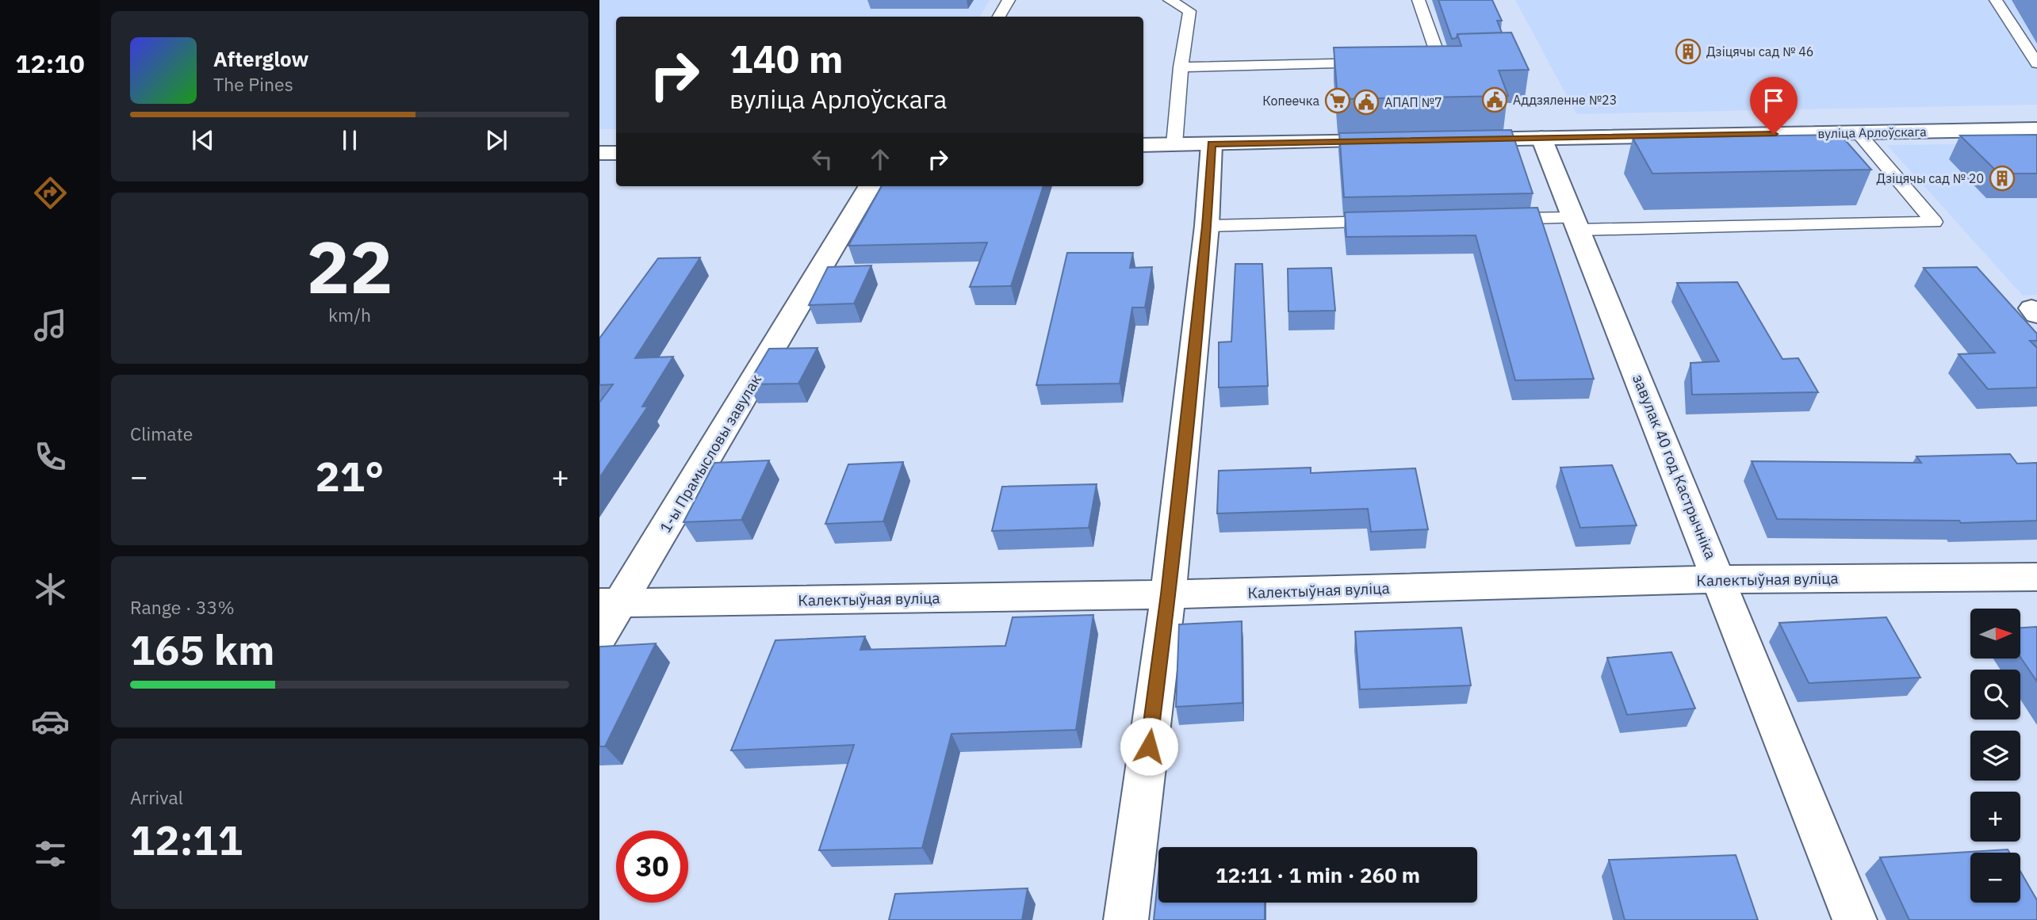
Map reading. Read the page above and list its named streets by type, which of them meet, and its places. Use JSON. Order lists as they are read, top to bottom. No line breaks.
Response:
{"streets":{"street":["вуліца Арлоўскага","1-ы Прамысловы завулак","завулак 40 год Кастрычніка","Калектыўная вуліца"]},"crossings":[["вуліца Арлоўскага","завулак 40 год Кастрычніка"],["1-ы Прамысловы завулак","Калектыўная вуліца"],["завулак 40 год Кастрычніка","Калектыўная вуліца"]],"places":{"building":["Дзіцячы сад № 46","Дзіцячы сад № 20"],"public building":["Аддзяленне №23","АПАП №7"],"supermarket":["Копеечка"]},"north":"right","page":{"tabs":"12:10","turn":["140 m","вуліца Арлоўскага"],"song":["Afterglow","The Pines"],"tile":[["22","km/h"],"Climate",["Range · 33%","165 km"],["Arrival","12:11"]],"heat":["−","21°","+"],"map_buttons":["+","−"],"limit":"30","trip":"12:11 · 1 min · 260 m"}}
